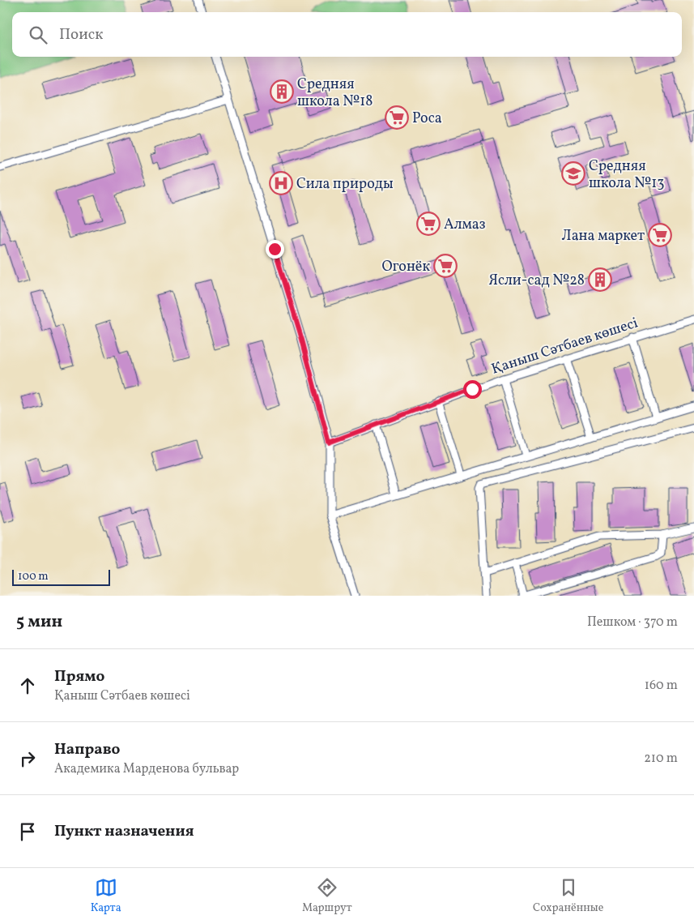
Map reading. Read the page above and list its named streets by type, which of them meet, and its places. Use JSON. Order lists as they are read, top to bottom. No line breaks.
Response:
{"streets":{"street":["Қаныш Сәтбаев көшесі"]},"places":{"building":["Средняя школа №18","Ясли-сад №28"],"supermarket":["Роса","Алмаз","Лана маркет","Огонёк"],"school or university":["Средняя школа №13"],"hospital":["Сила природы"]},"scale_bar":"100 m","page":{"search":"Поиск","scale":"100 m","heading":["5 мин","Пешком · 370 m"],"list":[["Прямо","Қаныш Сәтбаев көшесі","160 m"],["Направо","Академика Марденова бульвар","210 m"],"Пункт назначения"],"nav":["Карта","Маршрут","Сохранённые"]}}
